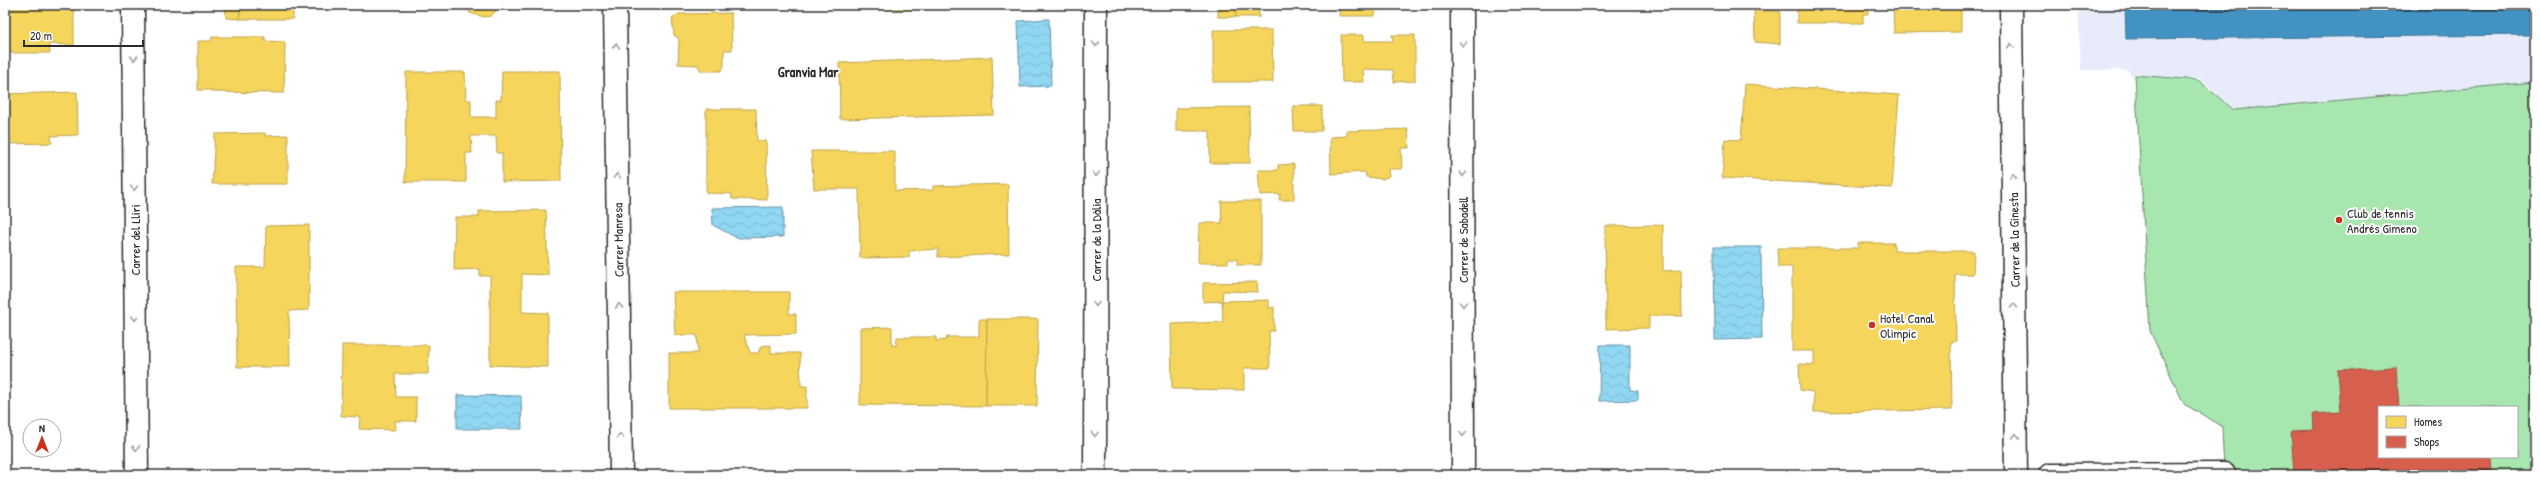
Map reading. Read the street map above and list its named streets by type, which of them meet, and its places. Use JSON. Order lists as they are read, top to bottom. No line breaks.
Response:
{"streets":{"street":["Carrer del Lliri","Carrer Manresa","Carrer de la Dàlia","Carrer de Sabadell","Carrer de la Ginesta"]},"one_way":["Carrer del Lliri","Carrer Manresa","Carrer de la Dàlia","Carrer de Sabadell","Carrer de la Ginesta"],"districts":["Granvia Mar"],"places":["Club de tennis Andrés Gimeno","Hotel Canal Olimpic"],"legend":["Homes","Shops"],"scale_bar":"20 m","north":"top"}
